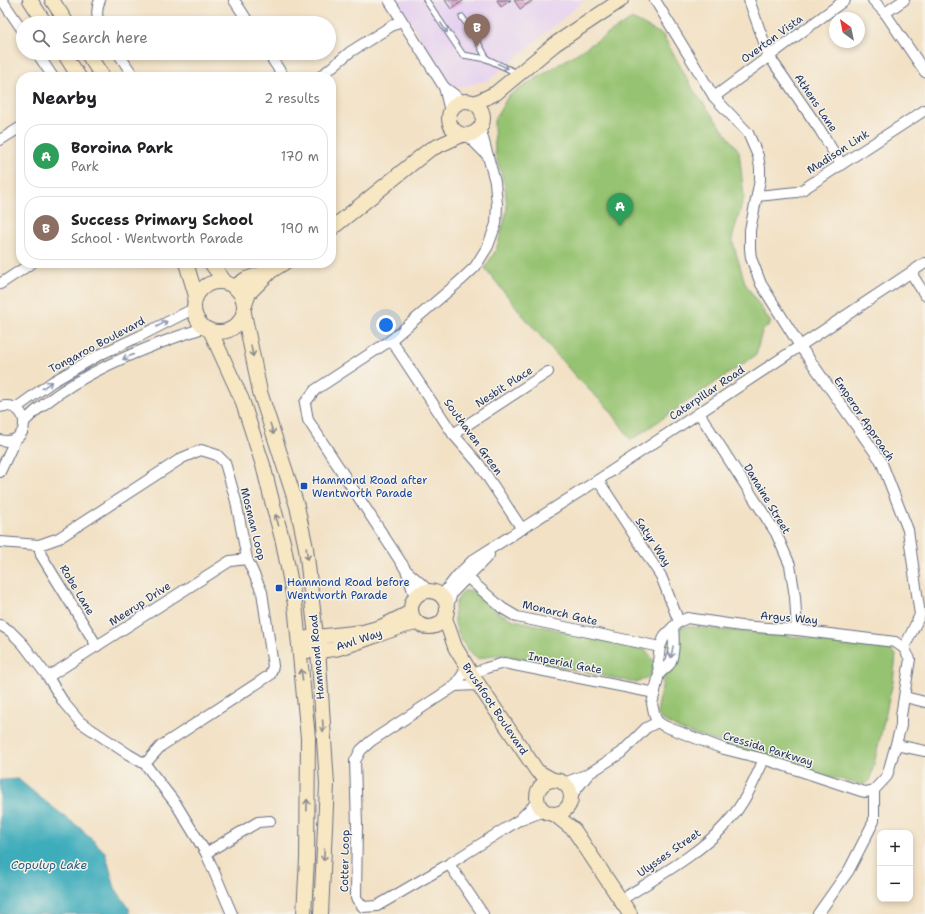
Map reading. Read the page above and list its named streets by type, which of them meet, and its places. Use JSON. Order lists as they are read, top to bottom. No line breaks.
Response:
{"streets":{"main road":["Awl Way","Hammond Road","Brushfoot Boulevard"],"street":["Overton Vista","Athens Lane","Madison Link","Tongaroo Boulevard","Nesbit Place","Caterpillar Road","Emperor Approach","Southaven Green","Danaine Street","Mosman Loop","Satyr Way","Robe Lane","Meerup Drive","Monarch Gate","Argus Way","Imperial Gate","Cressida Parkway","Ulysses Street","Cotter Loop"]},"crossings":[["Overton Vista","Athens Lane"],["Overton Vista","Emperor Approach"],["Athens Lane","Madison Link"],["Madison Link","Emperor Approach"],["Tongaroo Boulevard","Hammond Road"],["Nesbit Place","Southaven Green"],["Caterpillar Road","Emperor Approach"],["Caterpillar Road","Southaven Green"],["Caterpillar Road","Danaine Street"],["Caterpillar Road","Satyr Way"],["Caterpillar Road","Monarch Gate"],["Caterpillar Road","Awl Way"],["Caterpillar Road","Brushfoot Boulevard"],["Emperor Approach","Argus Way"],["Danaine Street","Argus Way"],["Mosman Loop","Robe Lane"],["Mosman Loop","Meerup Drive"],["Satyr Way","Argus Way"],["Robe Lane","Meerup Drive"],["Awl Way","Hammond Road"],["Awl Way","Brushfoot Boulevard"],["Imperial Gate","Brushfoot Boulevard"],["Cressida Parkway","Ulysses Street"]],"water":["Copulup Lake"],"places":{"transit":["Hammond Road after Wentworth Parade","Hammond Road before Wentworth Parade"]},"north":"top left","page":{"pins":["B","A"],"search":"Search here","heading":["Nearby","2 results"],"list":[{"mark":"A","name":"Boroina Park","note":"Park","value":"170 m"},{"mark":"B","name":"Success Primary School","note":"School · Wentworth Parade","value":"190 m"}],"map_buttons":["+","−"]}}
